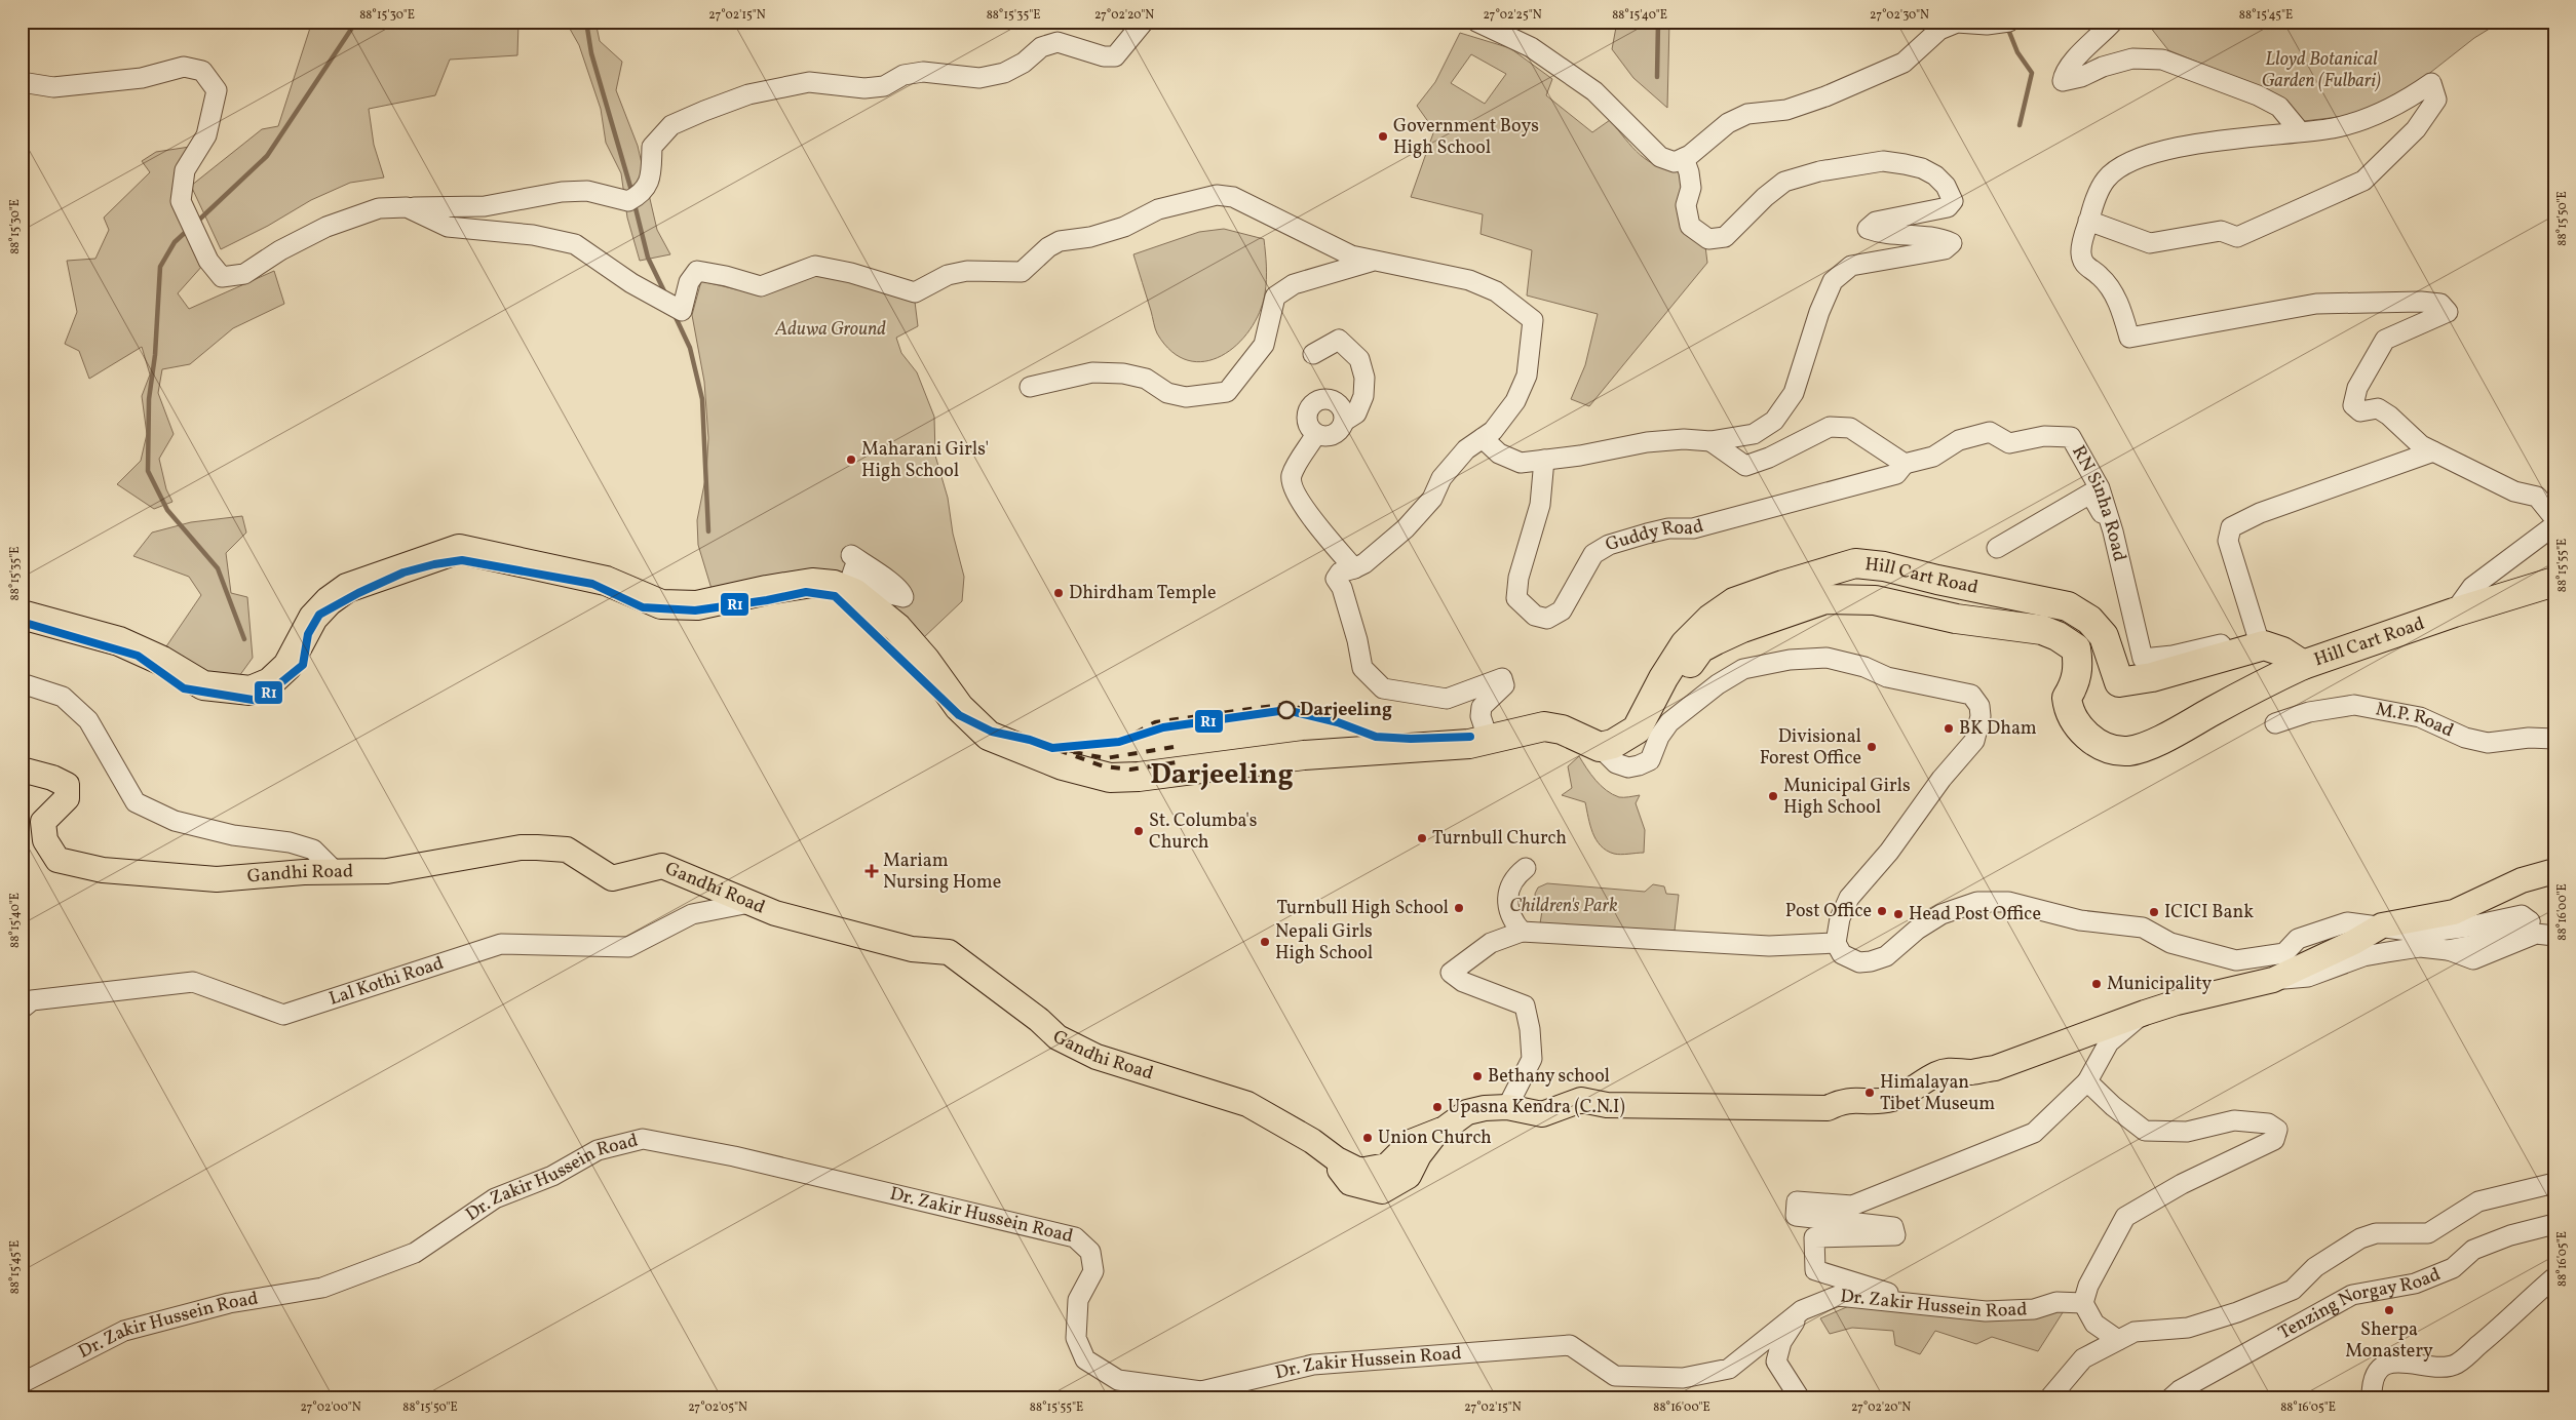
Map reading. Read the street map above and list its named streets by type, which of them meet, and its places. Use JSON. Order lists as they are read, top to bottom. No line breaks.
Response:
{"streets":{"highway":["Hill Cart Road"],"main road":["Gandhi Road"],"street":["RN Sinha Road","Guddy Road","M.P. Road","Lal Kothi Road","Dr. Zakir Hussein Road","Tenzing Norgay Road"]},"crossings":[["RN Sinha Road","Guddy Road"],["RN Sinha Road","Hill Cart Road"],["Gandhi Road","Lal Kothi Road"]],"districts":["Darjeeling"],"parks":["Lloyd Botanical Garden (Fulbari)","Aduwa Ground","Children's Park"],"places":{"other":["Government Boys High School","Maharani Girls' High School","Dhirdham Temple","Darjeeling","BK Dham","Divisional Forest Office","Municipal Girls High School","St. Columba's Church","Turnbull Church","Turnbull High School","Post Office","ICICI Bank","Head Post Office","Nepali Girls High School","Municipality","Bethany school","Himalayan Tibet Museum","Upasna Kendra (C.N.I)","Union Church","Sherpa Monastery"],"health":["Mariam Nursing Home"]},"lines":["transit line R1"],"coordinates":["88°15'30\"E","27°02'15\"N","88°15'35\"E","27°02'20\"N","27°02'25\"N","88°15'40\"E","27°02'30\"N","88°15'45\"E","88°15'50\"E","88°15'55\"E","88°16'00\"E","88°16'05\"E","27°02'00\"N","27°02'05\"N"]}
